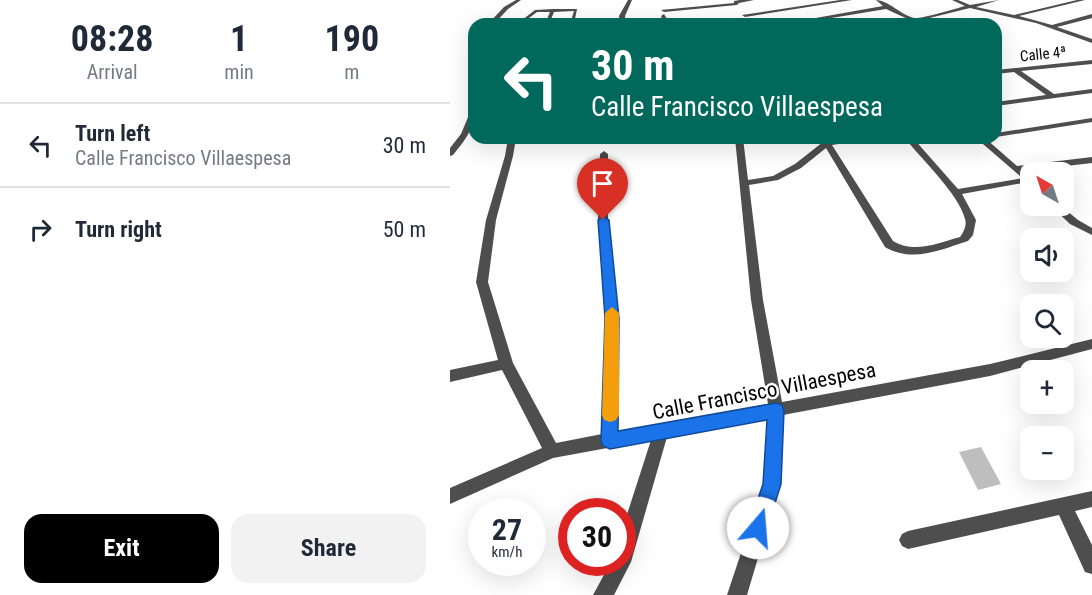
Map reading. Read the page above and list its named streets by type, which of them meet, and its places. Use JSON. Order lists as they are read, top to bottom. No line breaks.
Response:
{"streets":{"street":["Calle 4ª","Calle Francisco Villaespesa"]},"north":"top left","page":{"eta":["08:28","Arrival","1","min","190","m"],"turn":["30 m","Calle Francisco Villaespesa"],"list":[{"name":"Turn left","note":"Calle Francisco Villaespesa","value":"30 m"},{"name":"Turn right","value":"50 m"}],"map_buttons":["+","−"],"speed":"27 km/h","limit":"30","buttons":["Exit","Share"]}}
